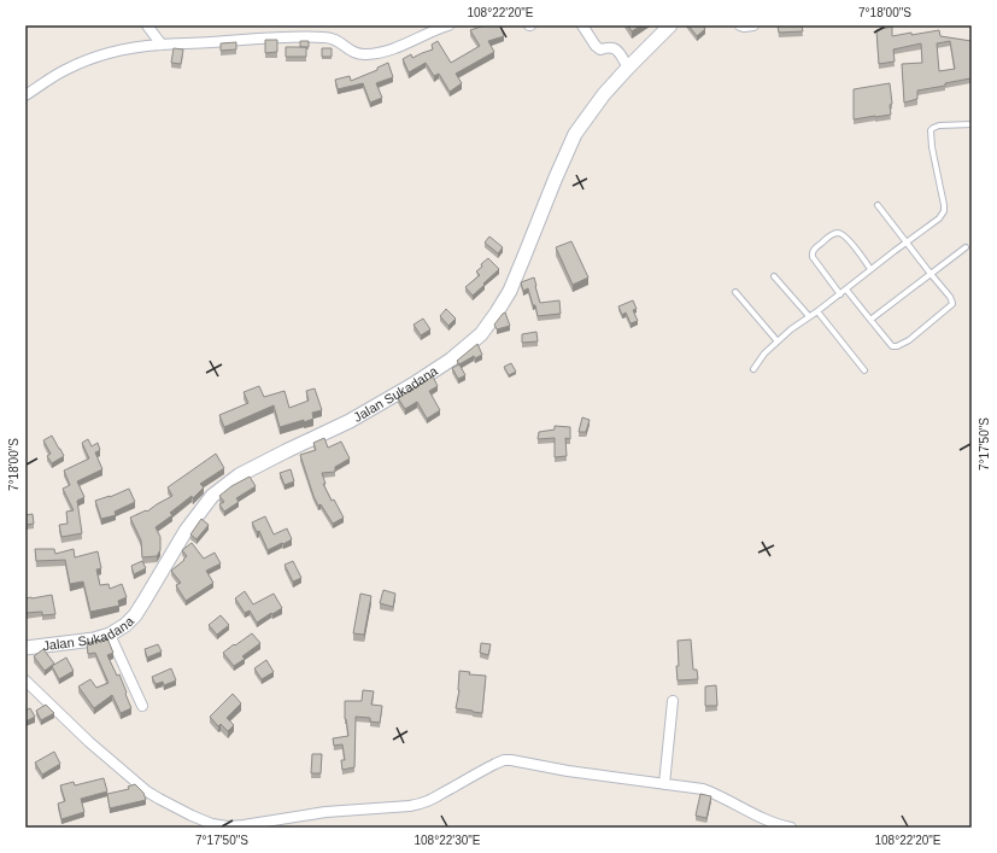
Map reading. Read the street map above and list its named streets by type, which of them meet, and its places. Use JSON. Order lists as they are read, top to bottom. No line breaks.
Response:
{"streets":{"main road":["Jalan Sukadana"]},"coordinates":["108°22'20\"E","7°18'00\"S","7°17'50\"S","108°22'30\"E"]}
